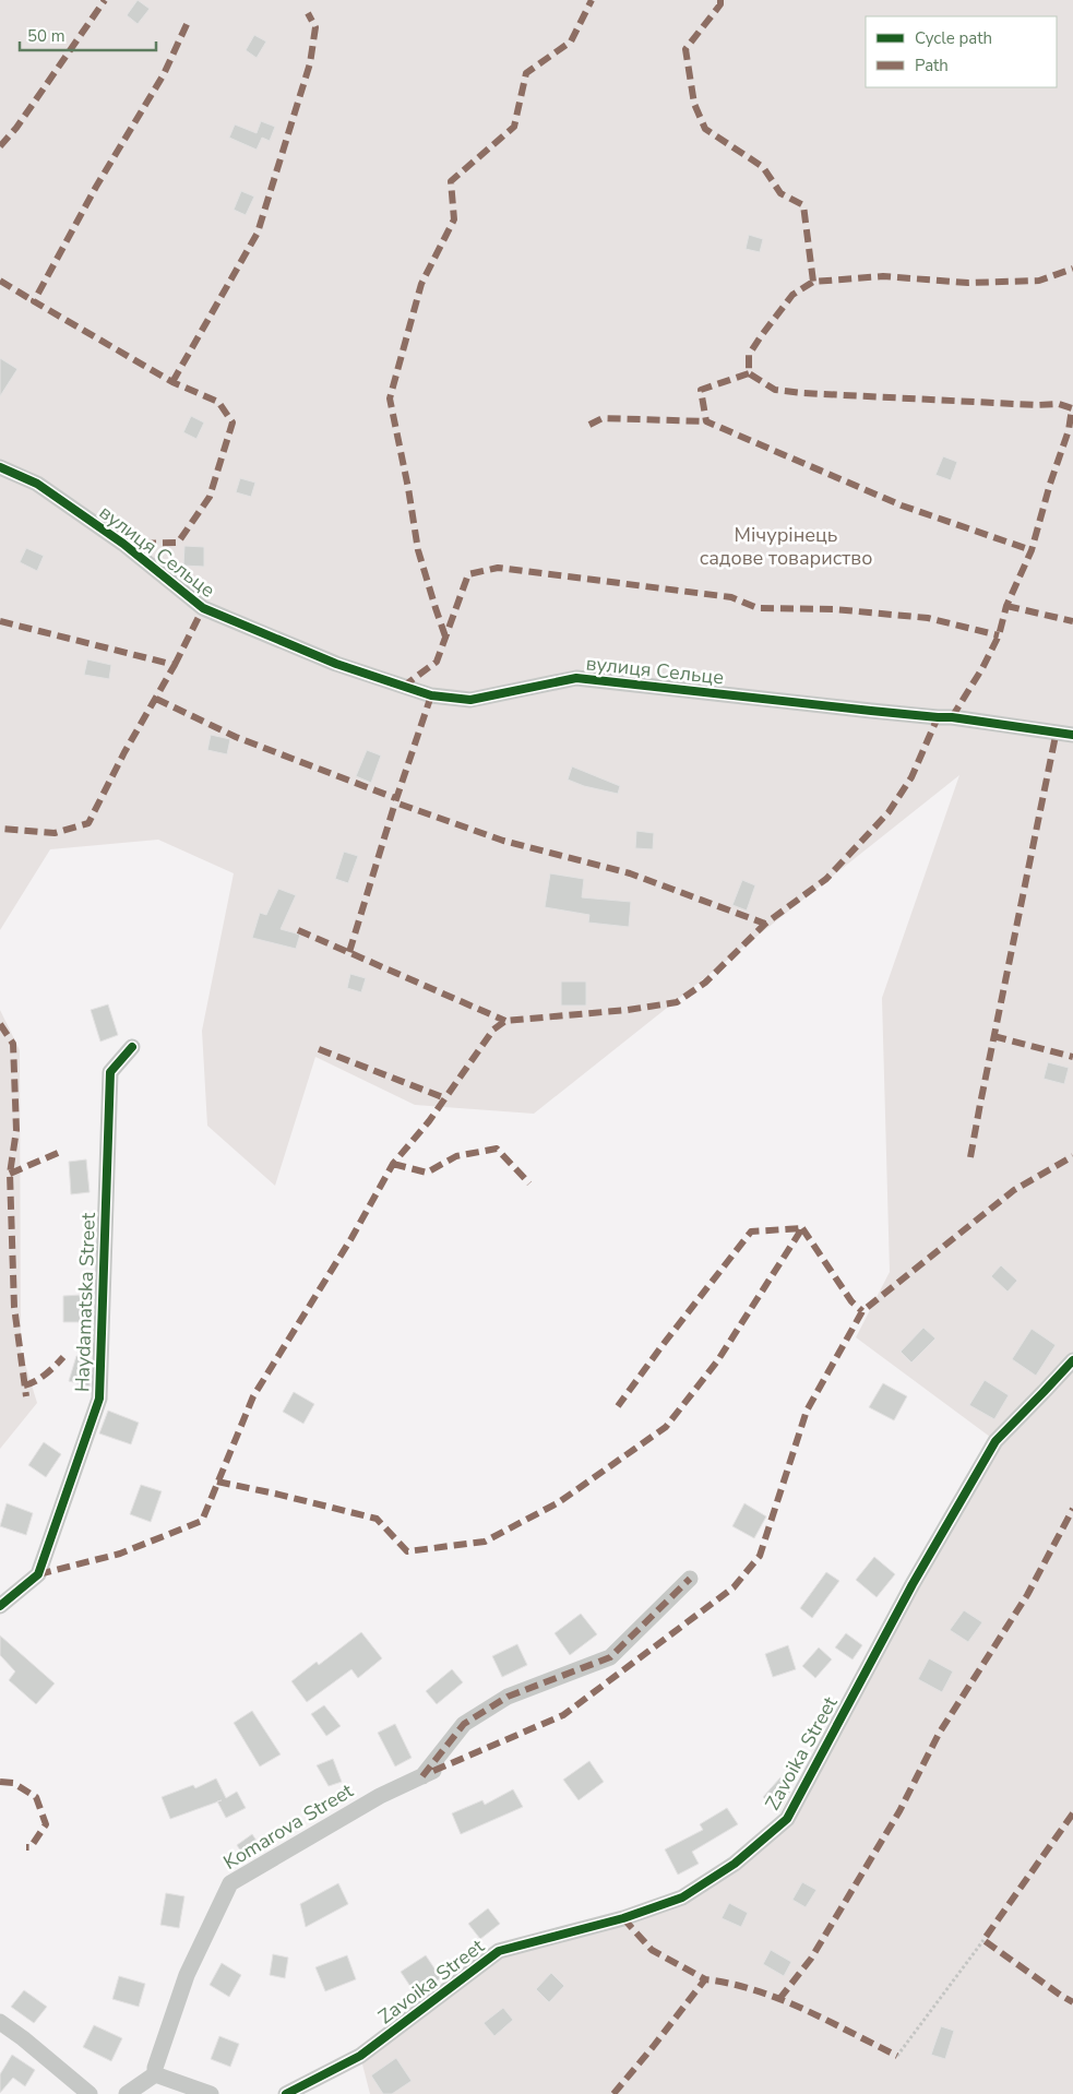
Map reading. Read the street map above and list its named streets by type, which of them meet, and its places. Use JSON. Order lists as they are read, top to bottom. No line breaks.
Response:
{"streets":{"street":["вулиця Сельце","Haydamatska Street","Zavoika Street","Komarova Street"]},"parks":["Мічурінець садове товариство"],"legend":["Cycle path","Path"],"scale_bar":"50 m"}
